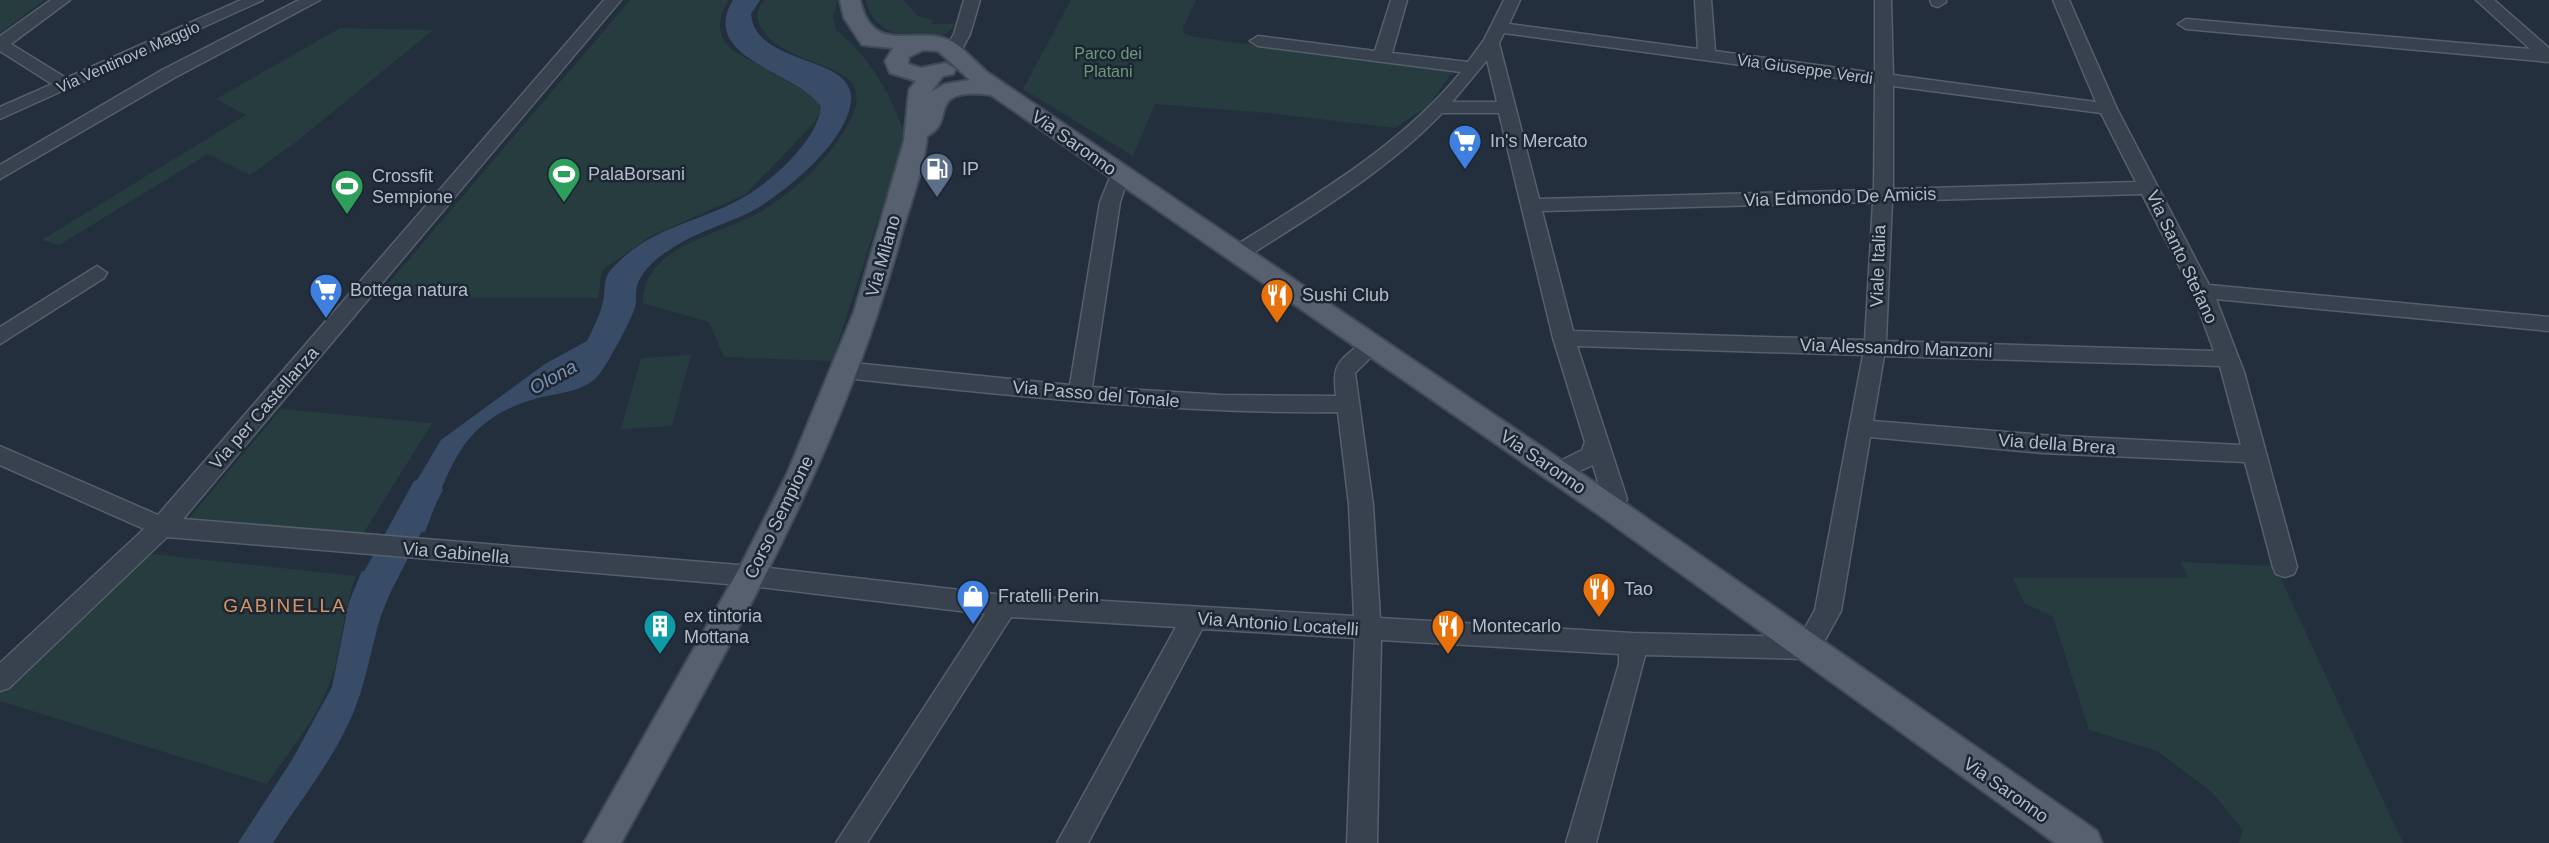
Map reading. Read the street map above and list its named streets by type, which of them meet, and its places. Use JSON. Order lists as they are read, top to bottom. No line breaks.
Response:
{"streets":{"main road":["Via Saronno","Via Milano","Corso Sempione"],"street":["Via Ventinove Maggio","Via Giuseppe Verdi","Via Edmondo De Amicis","Via Santo Stefano","Viale Italia","Via Alessandro Manzoni","Via Passo del Tonale","Via per Castellanza","Via della Brera","Via Gabinella","Via Antonio Locatelli"]},"crossings":[["Via Giuseppe Verdi","Via Santo Stefano"],["Via Giuseppe Verdi","Viale Italia"],["Via Saronno","Via Milano"],["Via Saronno","Viale Italia"],["Via Saronno","Via Antonio Locatelli"],["Via Edmondo De Amicis","Via Santo Stefano"],["Via Edmondo De Amicis","Viale Italia"],["Via Milano","Via Passo del Tonale"],["Via Milano","Corso Sempione"],["Via Santo Stefano","Via Alessandro Manzoni"],["Via Santo Stefano","Via della Brera"],["Viale Italia","Via Alessandro Manzoni"],["Viale Italia","Via della Brera"],["Viale Italia","Via Antonio Locatelli"],["Via Passo del Tonale","Corso Sempione"],["Via per Castellanza","Via Gabinella"],["Corso Sempione","Via Gabinella"],["Corso Sempione","Via Antonio Locatelli"],["Via Gabinella","Via Antonio Locatelli"]],"districts":["GABINELLA"],"water":["Olona"],"parks":["Parco dei Platani"],"places":{"supermarket":["In's Mercato","Bottega natura"],"fuel station":["IP"],"sports":["PalaBorsani","Crossfit Sempione"],"restaurant":["Sushi Club","Tao","Montecarlo"],"shop":["Fratelli Perin"],"building":["ex tintoria Mottana"]}}
